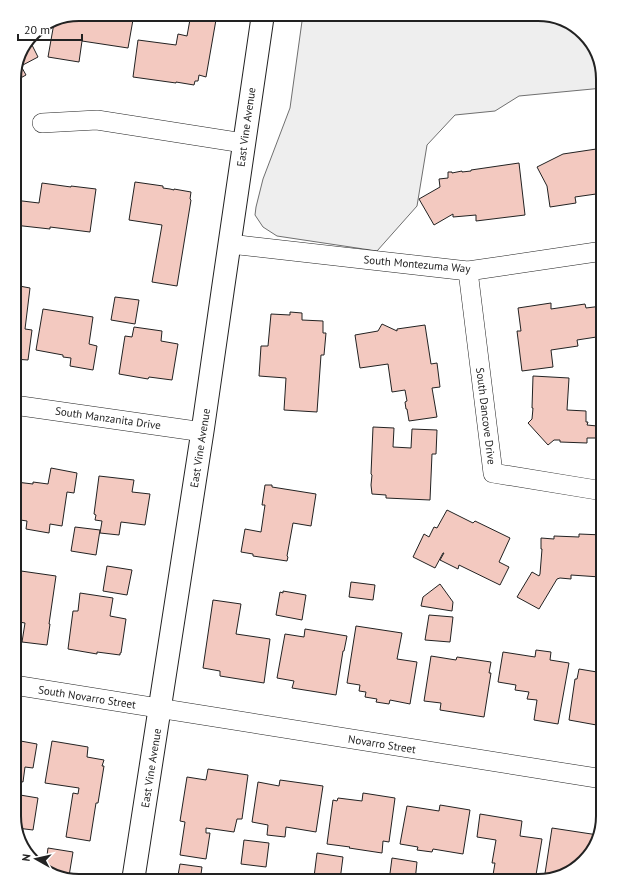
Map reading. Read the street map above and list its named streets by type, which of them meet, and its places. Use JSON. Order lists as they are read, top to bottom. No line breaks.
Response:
{"streets":{"street":["East Vine Avenue","South Montezuma Way","South Dancove Drive","South Manzanita Drive","South Novarro Street","Novarro Street"]},"crossings":[["East Vine Avenue","South Montezuma Way"],["East Vine Avenue","South Manzanita Drive"],["East Vine Avenue","South Novarro Street"],["East Vine Avenue","Novarro Street"],["South Montezuma Way","South Dancove Drive"],["South Novarro Street","Novarro Street"]],"scale_bar":"20 m","north":"left"}
